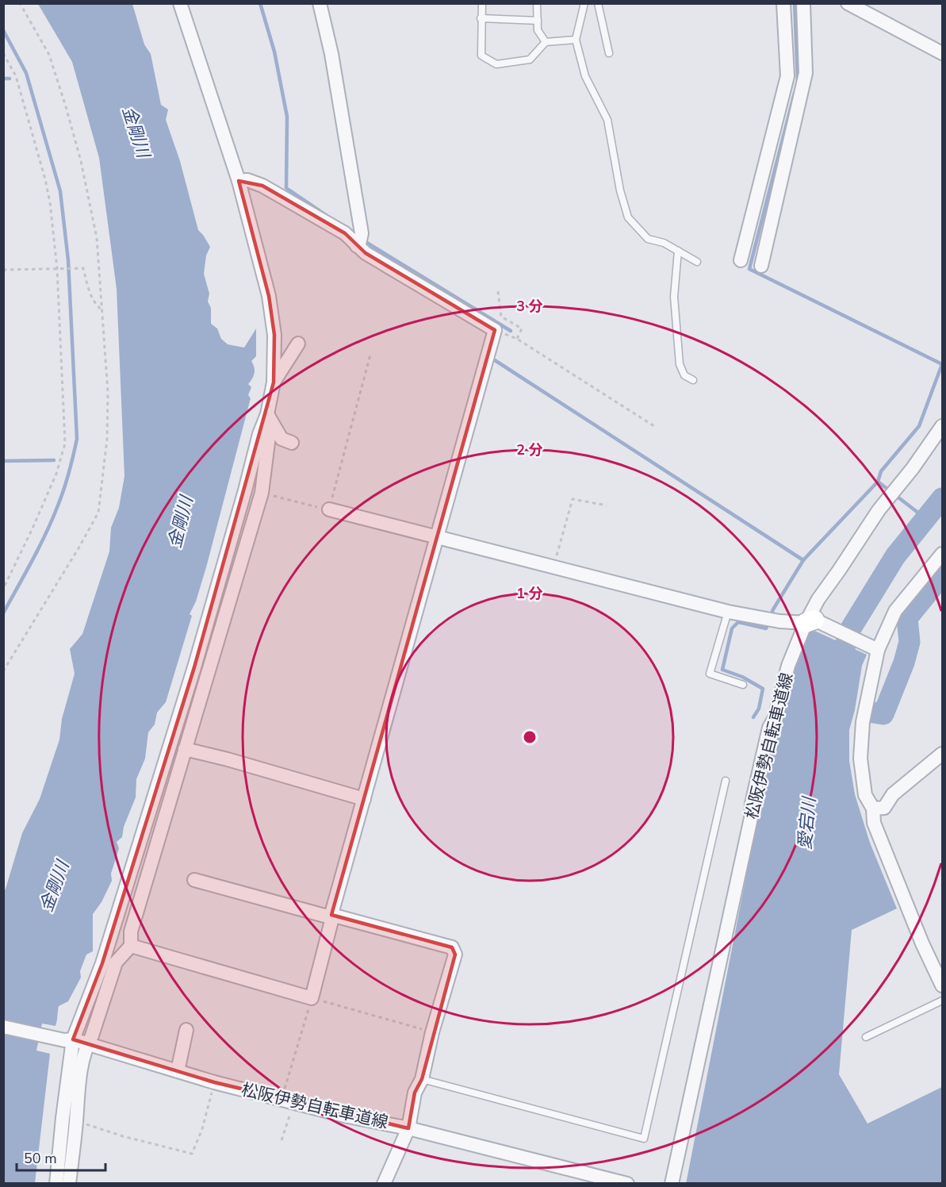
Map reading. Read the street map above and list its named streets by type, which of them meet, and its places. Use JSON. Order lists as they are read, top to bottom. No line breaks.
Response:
{"streets":{"street":["松阪伊勢自転車道線"]},"water":["金剛川","愛宕川"],"scale_bar":"50 m","rings":["3 分","2 分","1 分"]}
